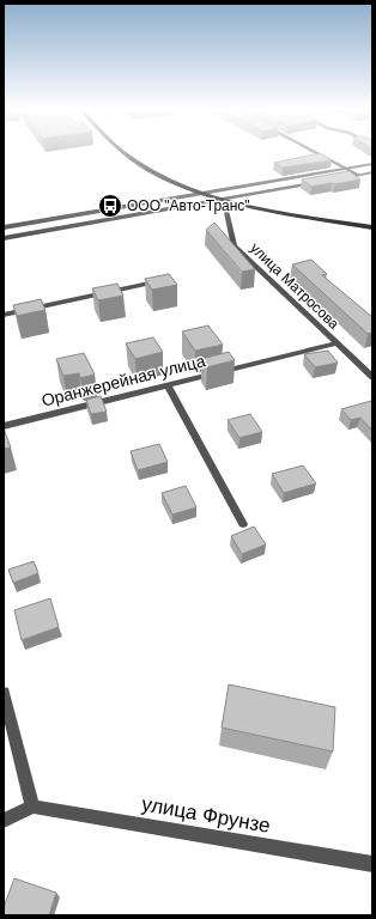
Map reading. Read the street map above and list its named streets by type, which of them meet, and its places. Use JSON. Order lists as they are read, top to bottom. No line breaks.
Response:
{"streets":{"street":["улица Матросова","Оранжерейная улица","улица Фрунзе"]},"crossings":[["улица Матросова","Оранжерейная улица"]],"places":{"bus stop":["ООО \"Авто-Транс\""]}}
